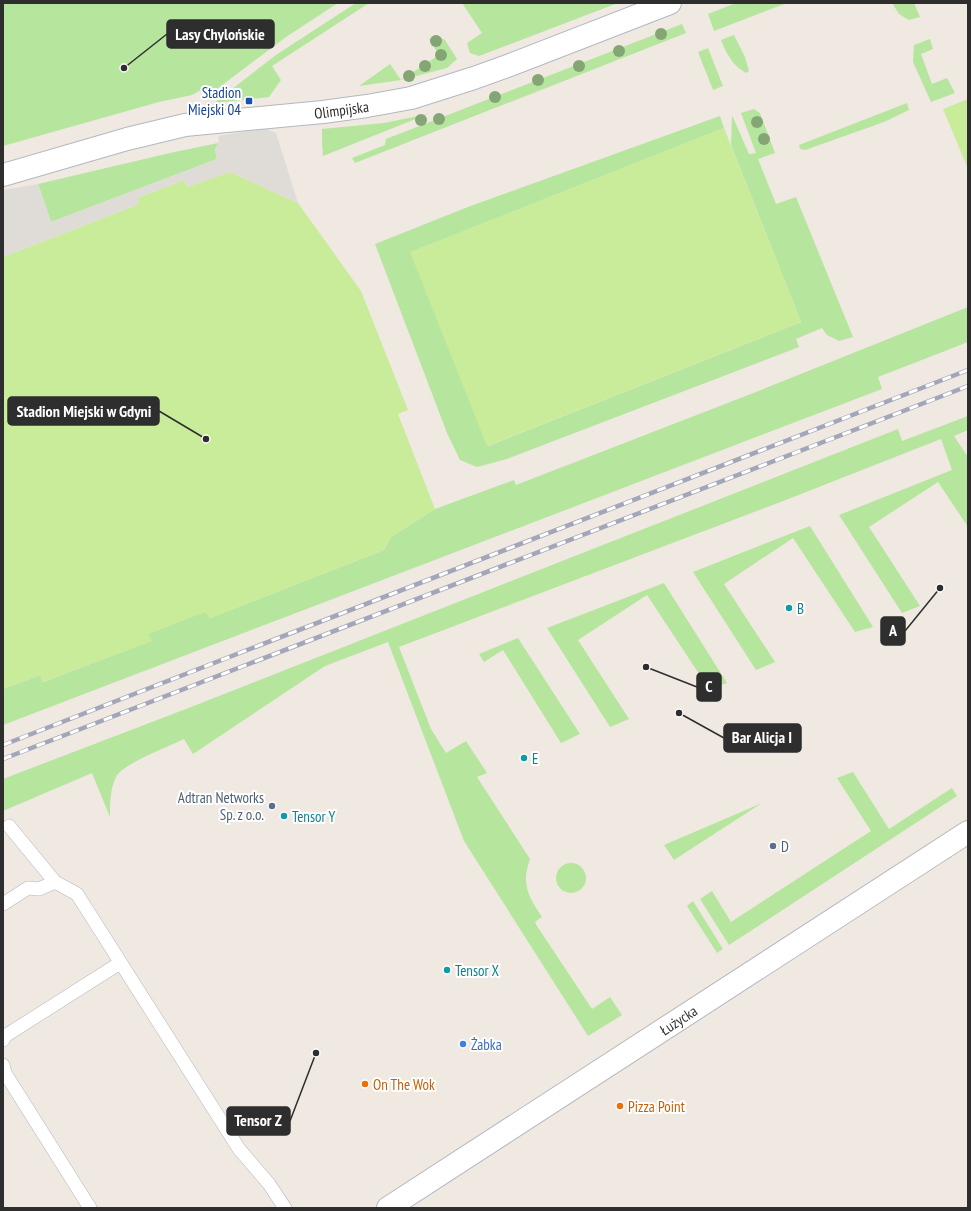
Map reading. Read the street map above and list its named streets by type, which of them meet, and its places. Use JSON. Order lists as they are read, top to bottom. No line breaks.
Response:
{"streets":{"street":["Olimpijska","Łużycka"]},"places":{"other":["Lasy Chylońskie","Stadion Miejski w Gdyni","A","B","C","Bar Alicja I","E","Adtran Networks Sp. z o.o.","Tensor Y","D","Tensor X","Żabka","Tensor Z","On The Wok","Pizza Point"],"transit":["Stadion Miejski 04"]}}
